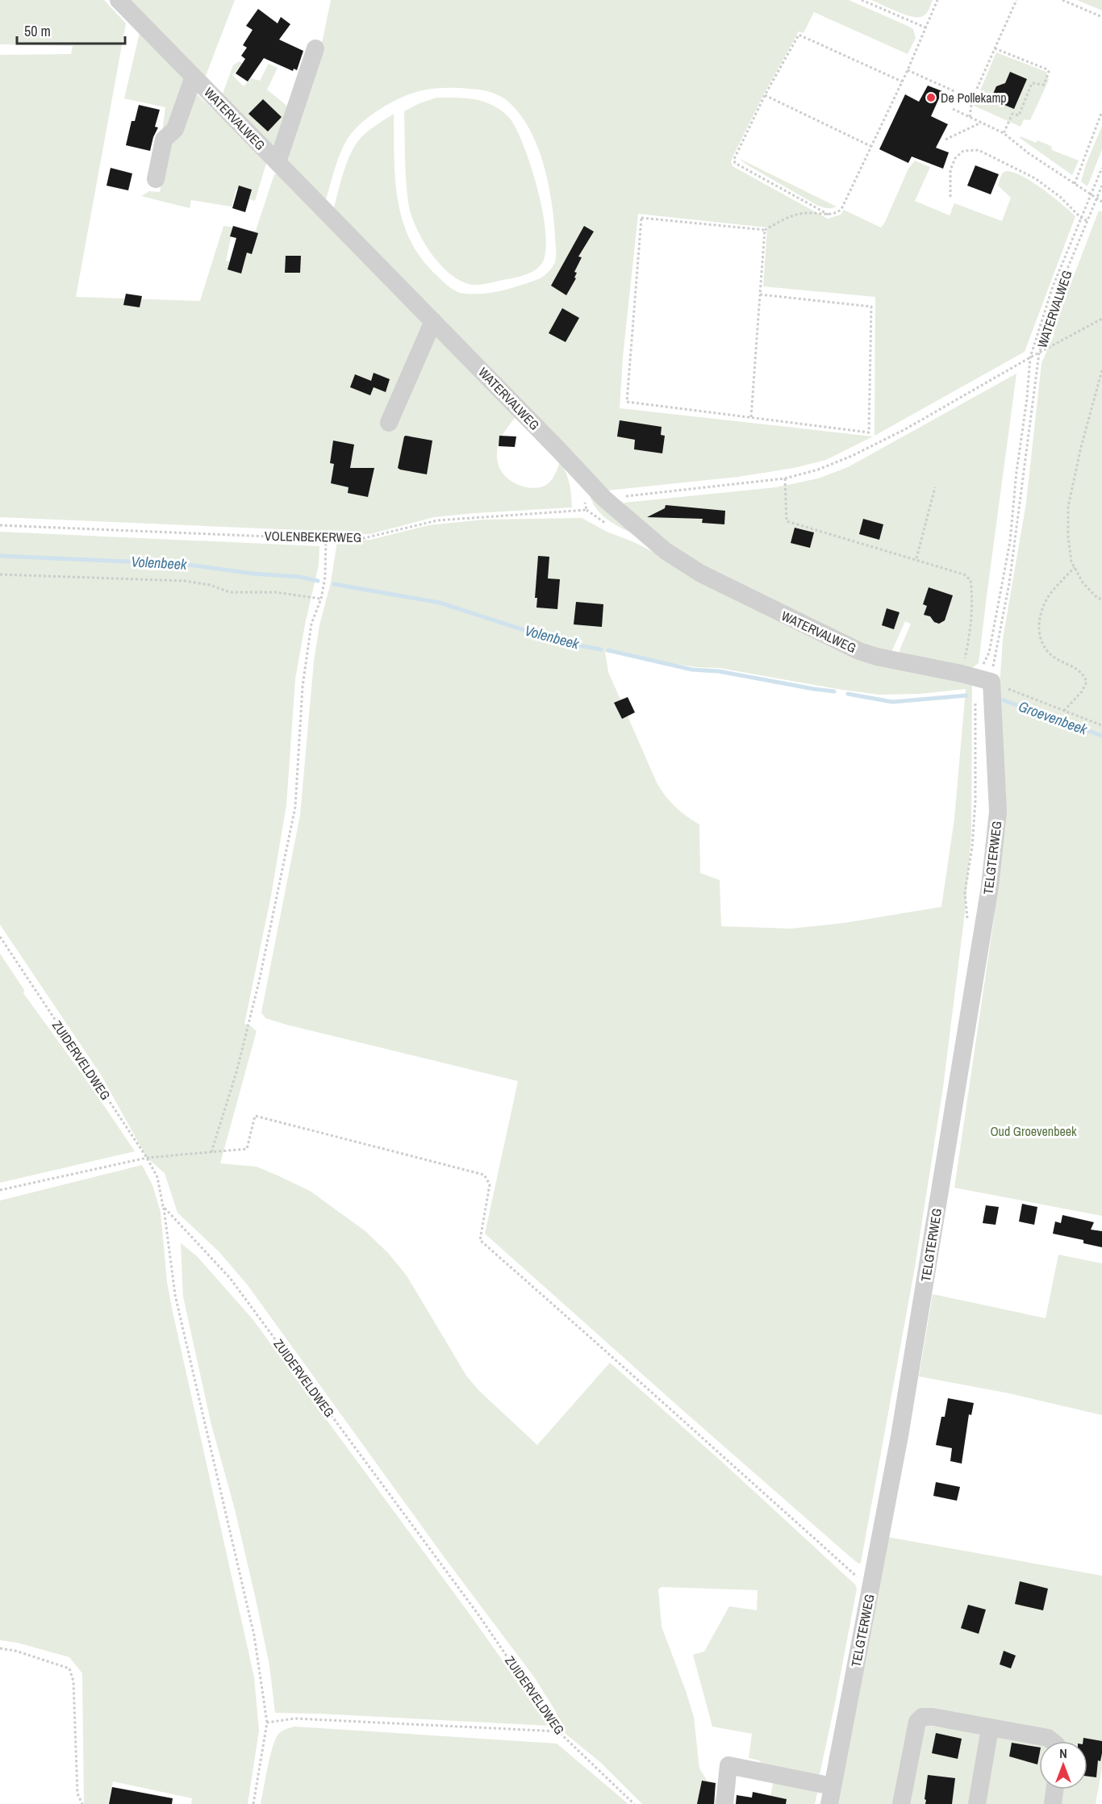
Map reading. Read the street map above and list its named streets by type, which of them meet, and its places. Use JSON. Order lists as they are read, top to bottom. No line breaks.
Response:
{"streets":{"street":["WATERVALWEG","TELGTERWEG"],"path":["VOLENBEKERWEG","ZUIDERVELDWEG"]},"crossings":[["WATERVALWEG","TELGTERWEG"]],"water":["Volenbeek","Groevenbeek"],"parks":["Oud Groevenbeek"],"places":["De Pollekamp"],"scale_bar":"50 m","north":"top"}
